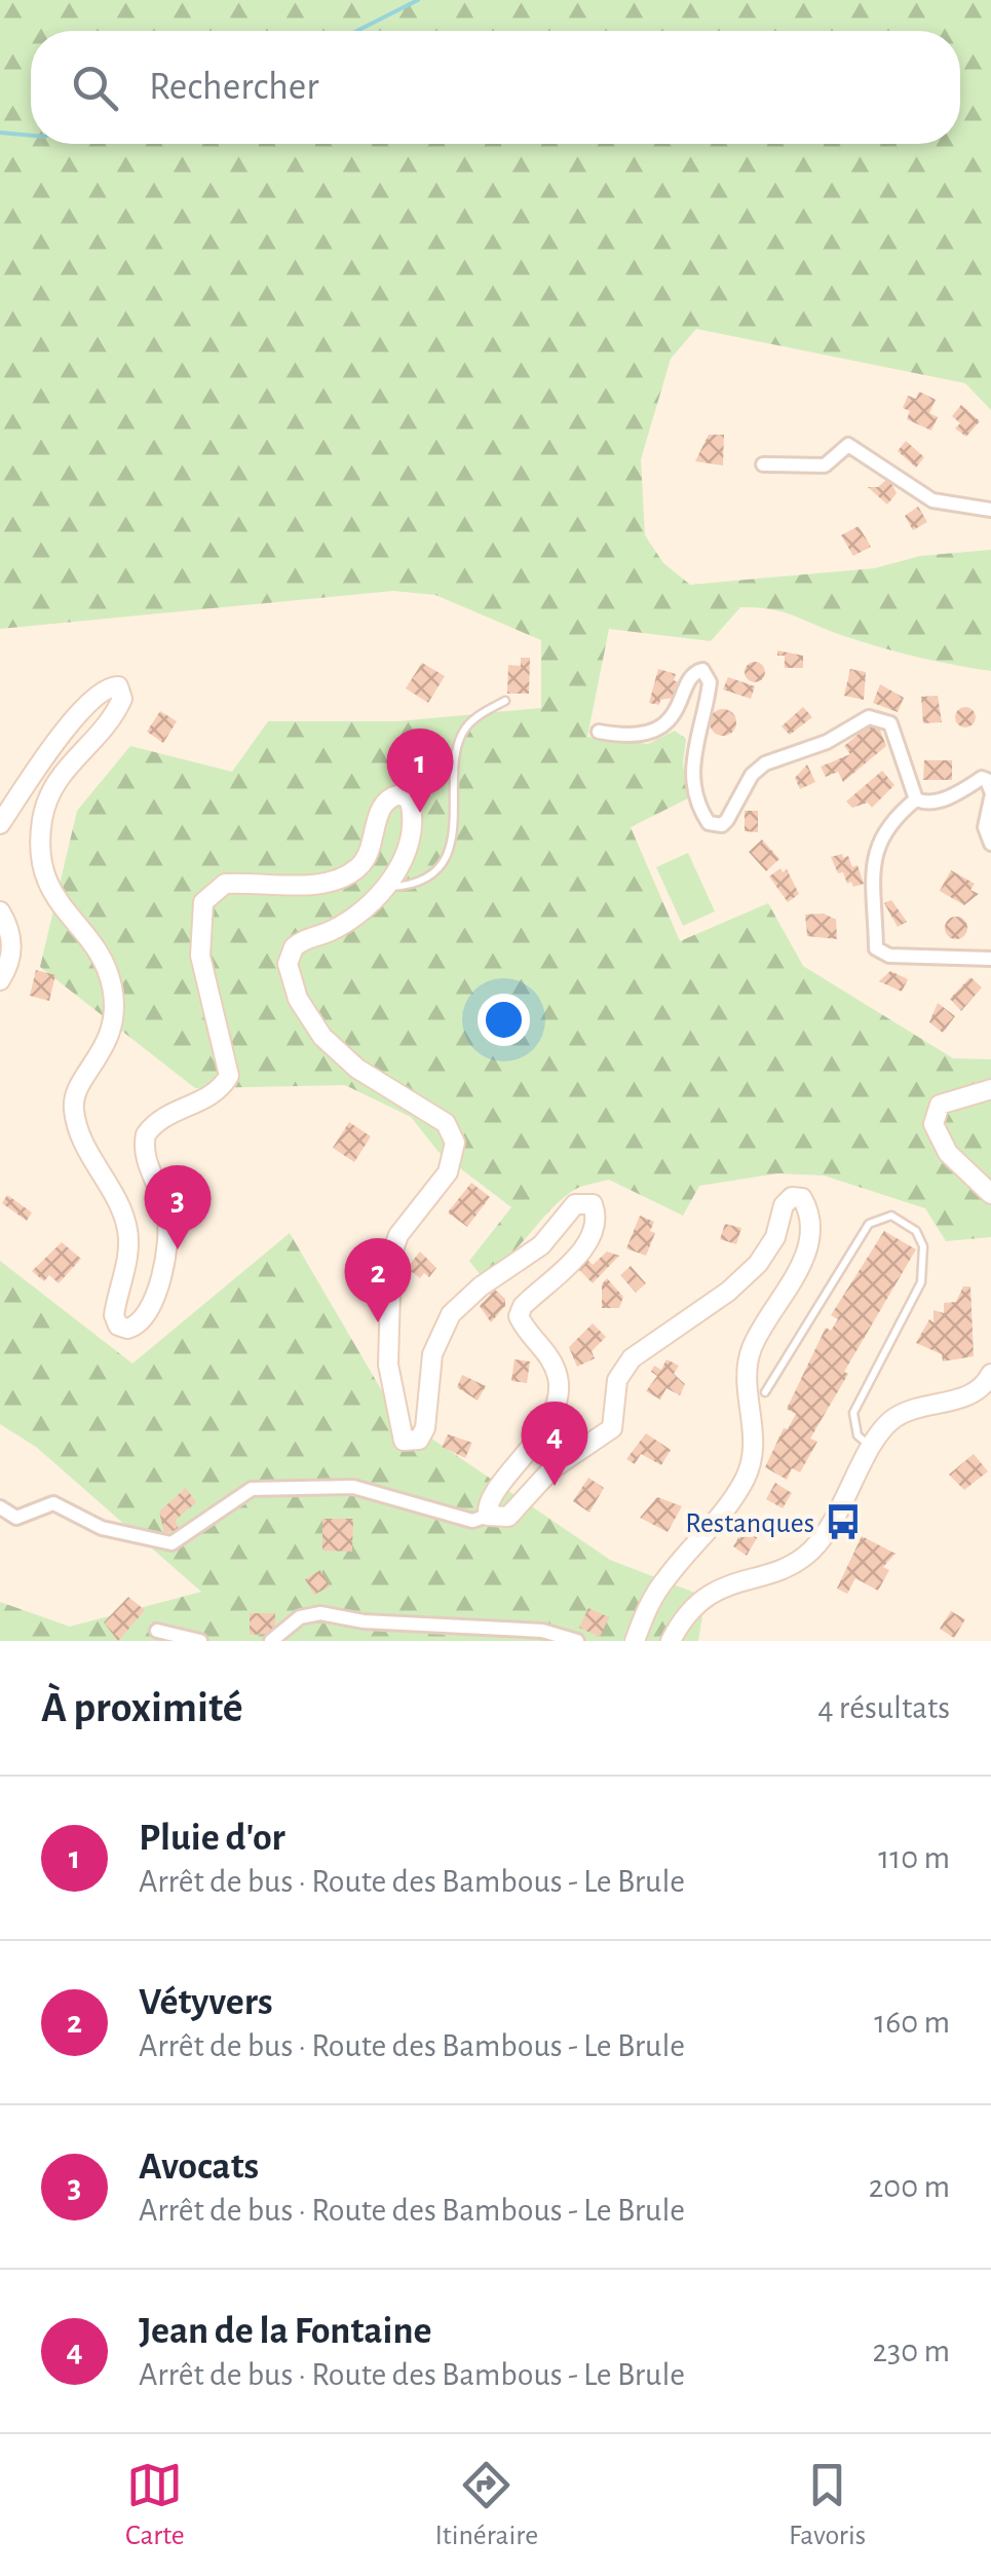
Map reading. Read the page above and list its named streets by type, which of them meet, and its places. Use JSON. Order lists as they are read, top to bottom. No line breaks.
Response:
{"places":{"bus stop":["Restanques"]},"page":{"search":"Rechercher","pins":["1","3","2","4"],"heading":["À proximité","4 résultats"],"list":[{"mark":"1","name":"Pluie d'or","note":"Arrêt de bus · Route des Bambous - Le Brule","value":"110 m"},{"mark":"2","name":"Vétyvers","note":"Arrêt de bus · Route des Bambous - Le Brule","value":"160 m"},{"mark":"3","name":"Avocats","note":"Arrêt de bus · Route des Bambous - Le Brule","value":"200 m"},{"mark":"4","name":"Jean de la Fontaine","note":"Arrêt de bus · Route des Bambous - Le Brule","value":"230 m"}],"nav":["Carte","Itinéraire","Favoris"]}}
